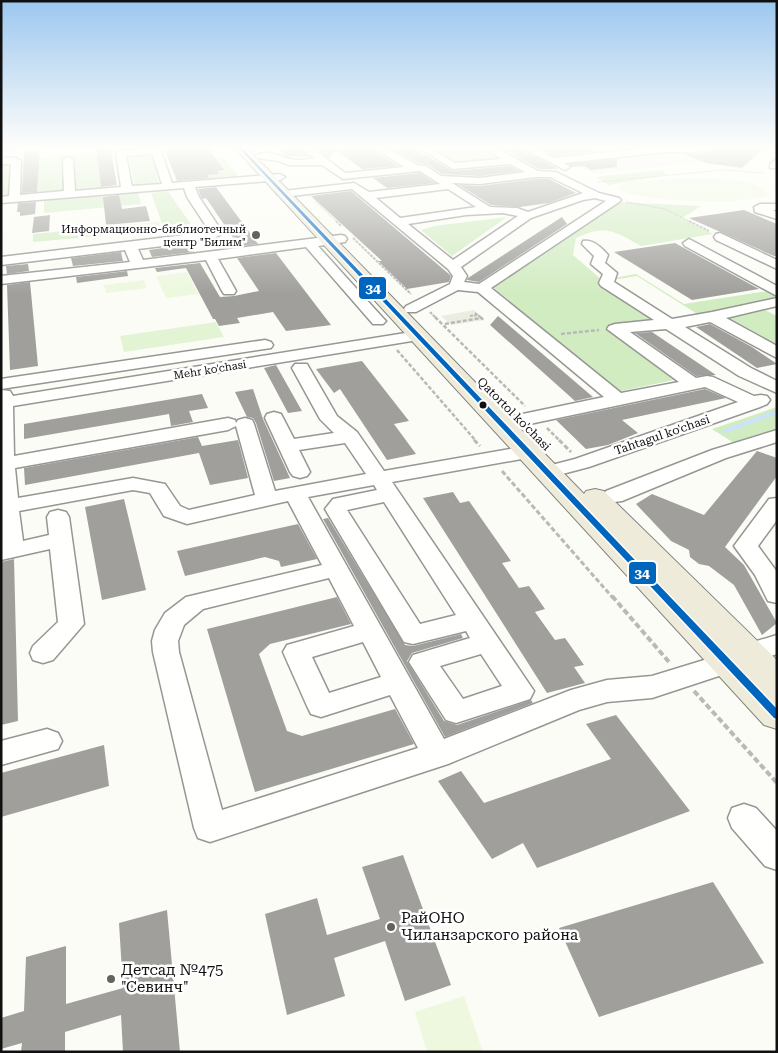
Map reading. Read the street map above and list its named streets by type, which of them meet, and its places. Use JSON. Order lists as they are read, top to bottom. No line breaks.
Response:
{"streets":{"main road":["Qatortol ko'chasi"],"street":["Mehr ko'chasi","Tahtagul ko'chasi"]},"crossings":[["Mehr ko'chasi","Qatortol ko'chasi"],["Qatortol ko'chasi","Tahtagul ko'chasi"]],"places":["Информационно-библиотечный центр \"Билим\"","РайОНО Чиланзарского района","Детсад №475 \"Севинч\""],"lines":["transit line 34"]}
